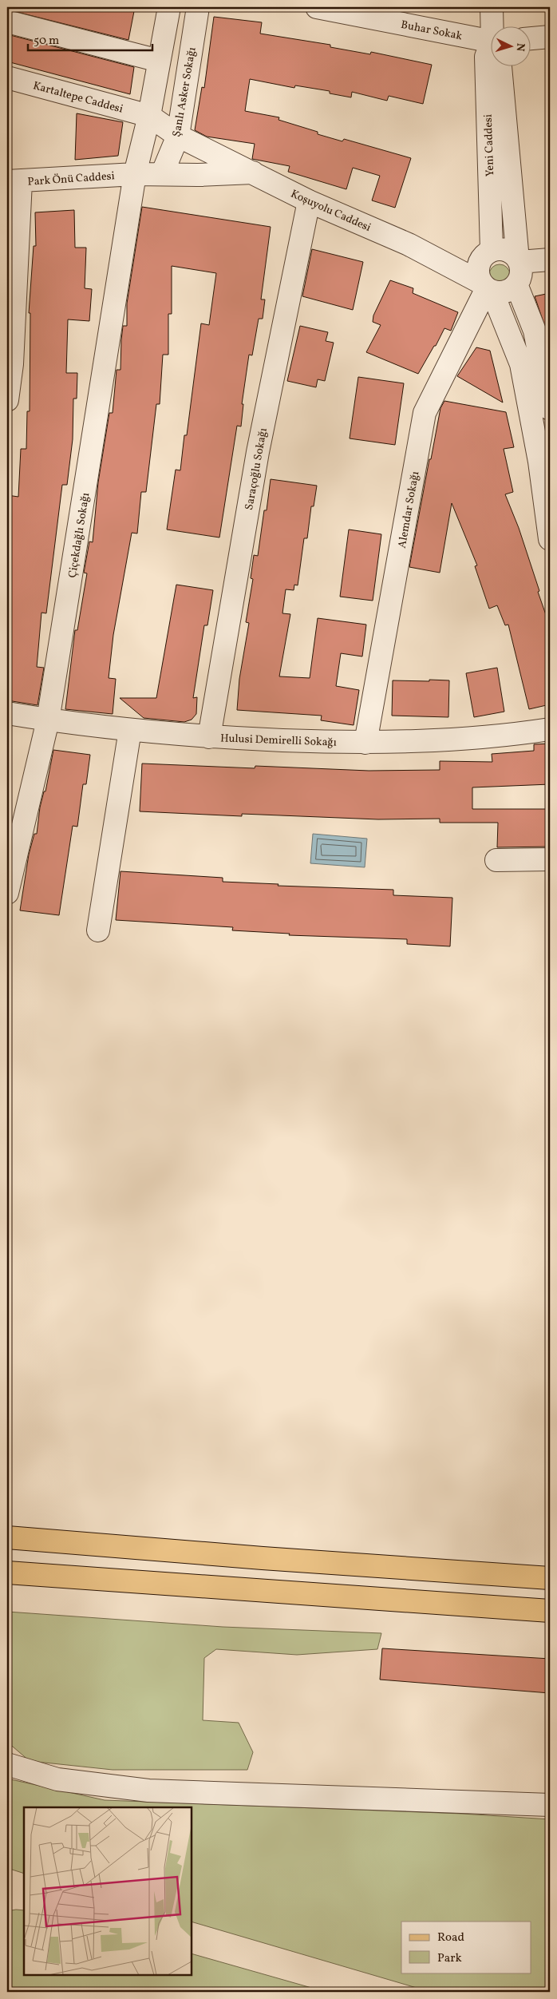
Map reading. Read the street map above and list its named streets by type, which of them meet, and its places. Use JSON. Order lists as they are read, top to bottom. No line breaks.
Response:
{"streets":{"street":["Buhar Sokak","Şanlı Asker Sokağı","Kartaltepe Caddesi","Yeni Caddesi","Park Önü Caddesi","Koşuyolu Caddesi","Saraçoğlu Sokağı","Alemdar Sokağı","Çiçekdağlı Sokağı","Hulusi Demirelli Sokağı"]},"crossings":[["Şanlı Asker Sokağı","Koşuyolu Caddesi"],["Kartaltepe Caddesi","Koşuyolu Caddesi"],["Yeni Caddesi","Koşuyolu Caddesi"],["Yeni Caddesi","Alemdar Sokağı"],["Park Önü Caddesi","Çiçekdağlı Sokağı"],["Koşuyolu Caddesi","Saraçoğlu Sokağı"],["Koşuyolu Caddesi","Alemdar Sokağı"],["Saraçoğlu Sokağı","Hulusi Demirelli Sokağı"],["Alemdar Sokağı","Hulusi Demirelli Sokağı"],["Çiçekdağlı Sokağı","Hulusi Demirelli Sokağı"]],"legend":["Road","Park"],"scale_bar":"50 m","north":"right"}
